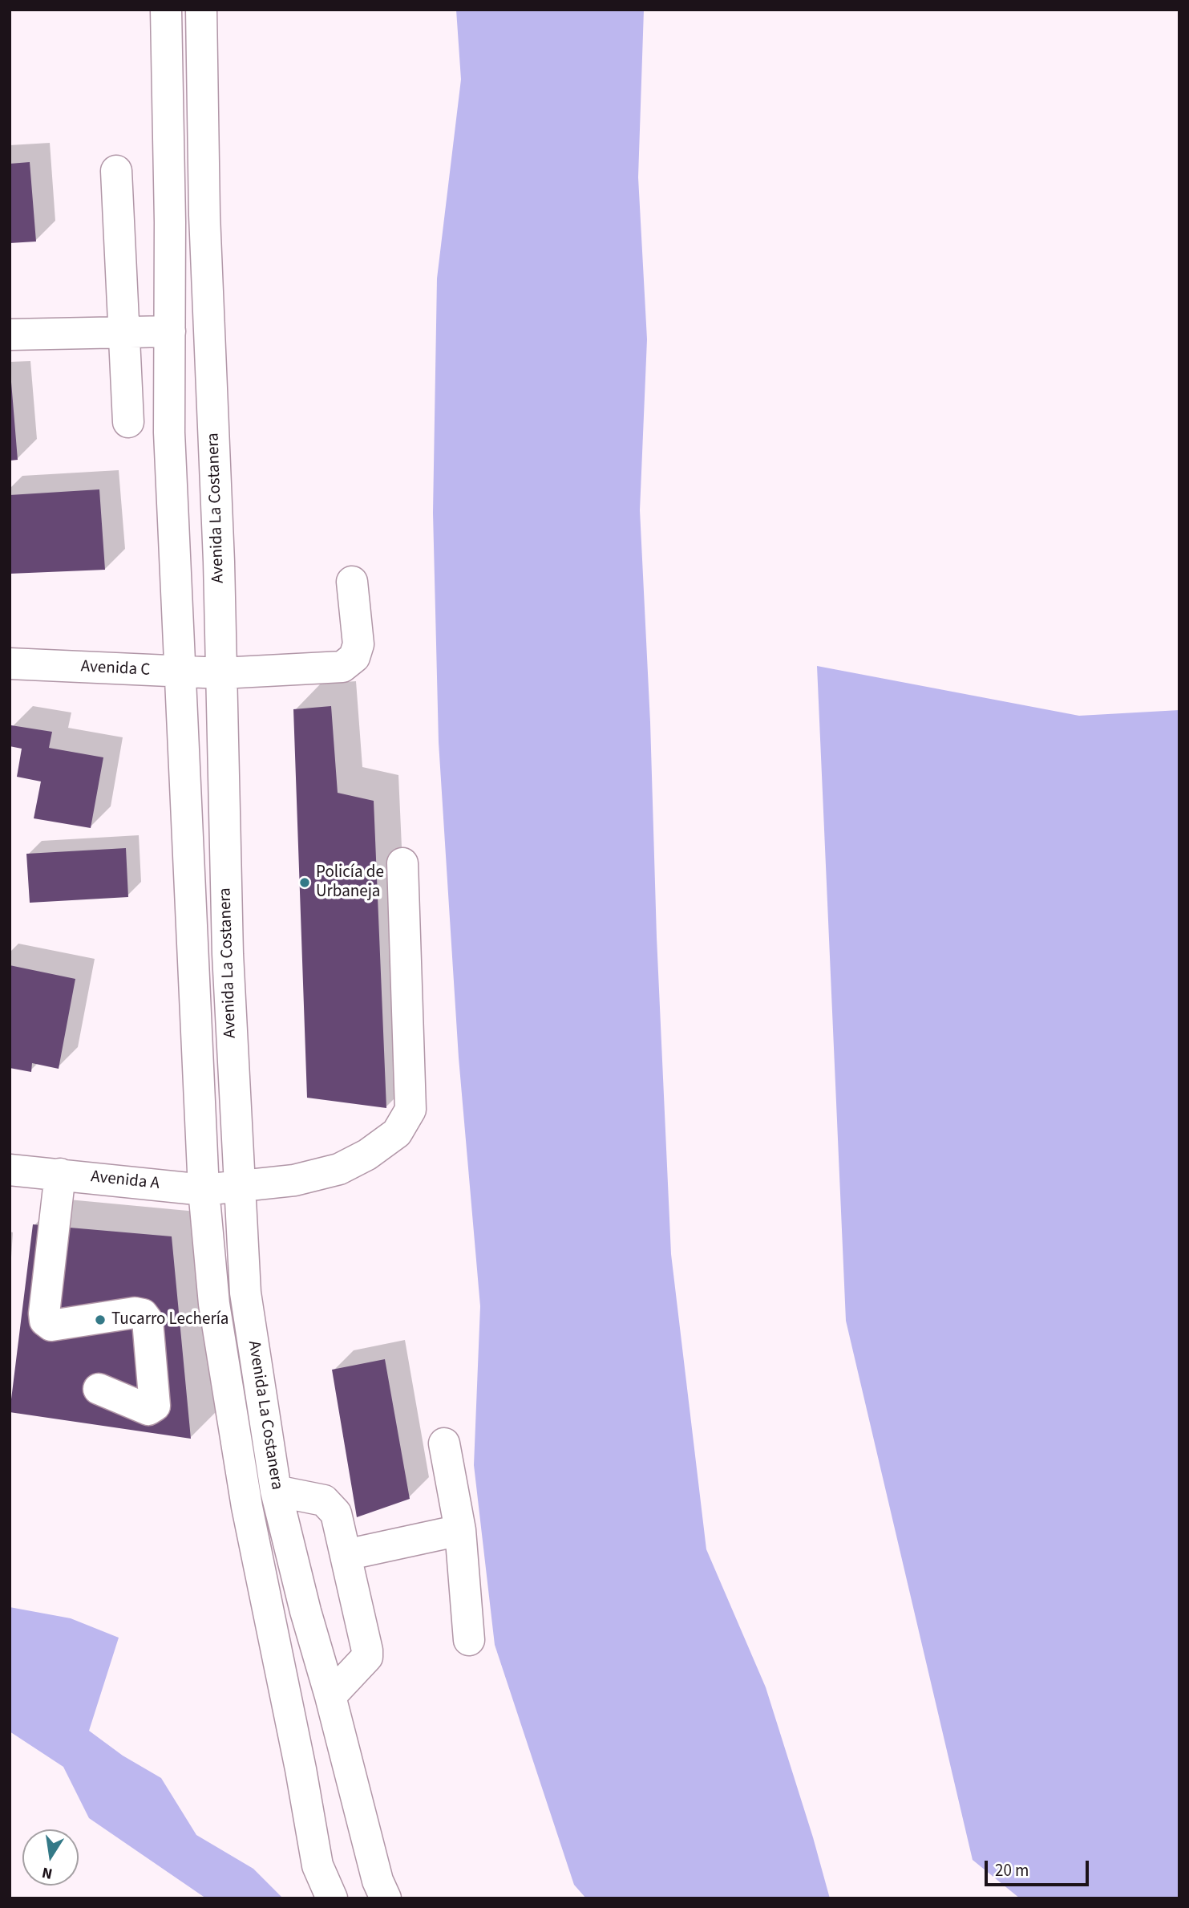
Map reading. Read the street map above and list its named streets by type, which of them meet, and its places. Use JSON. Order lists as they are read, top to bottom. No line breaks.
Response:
{"streets":{"street":["Avenida La Costanera","Avenida C","Avenida A"]},"crossings":[["Avenida La Costanera","Avenida C"],["Avenida La Costanera","Avenida A"]],"places":["Policía de Urbaneja","Tucarro Lechería"],"scale_bar":"20 m","north":"bottom"}
